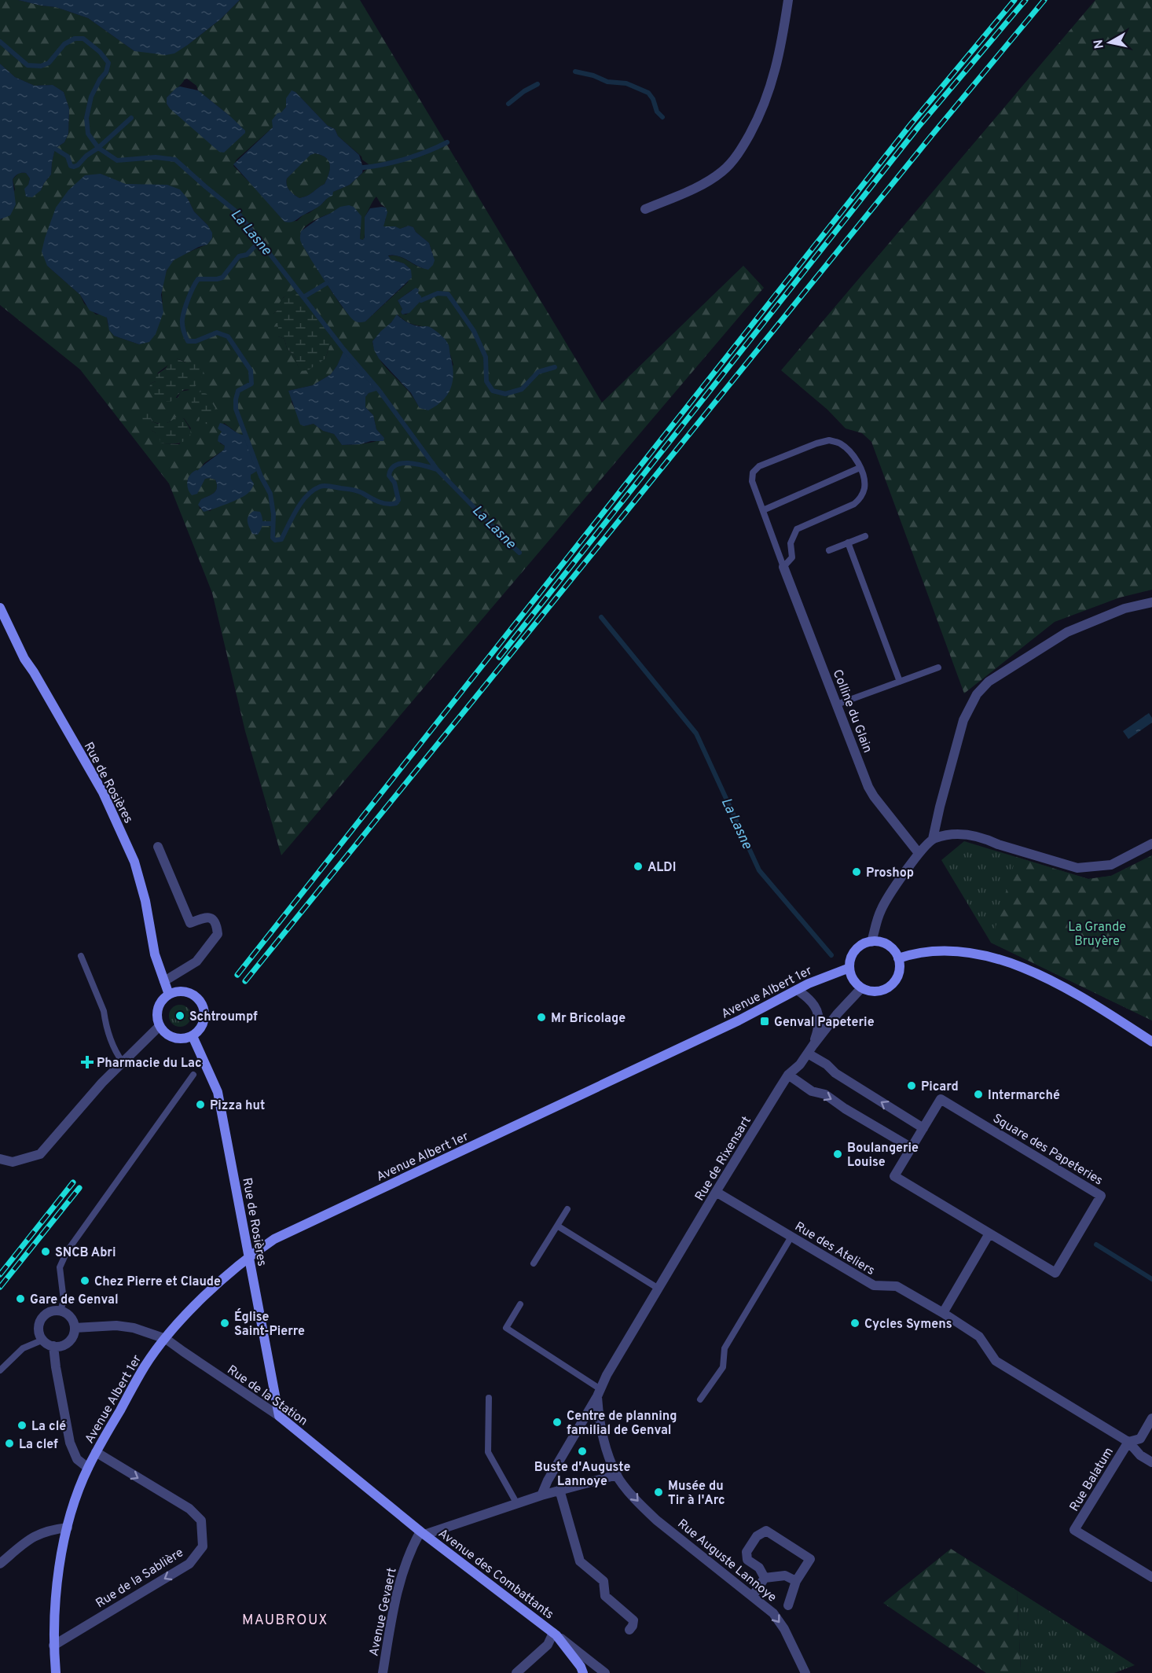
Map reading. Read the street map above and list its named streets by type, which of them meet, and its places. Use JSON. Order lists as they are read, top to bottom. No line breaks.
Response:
{"streets":{"main road":["Rue de Rosières","Avenue Albert 1er","Rue de la Station","Avenue des Combattants"],"street":["Colline du Glain","Square des Papeteries","Rue de Rixensart","Rue des Ateliers","Rue Balatum","Rue Auguste Lannoye","Rue de la Sablière","Avenue Gevaert"]},"crossings":[["Rue de Rosières","Avenue Albert 1er"],["Rue de Rosières","Rue de la Station"],["Avenue Albert 1er","Rue de Rixensart"],["Avenue Albert 1er","Rue de la Station"],["Avenue Albert 1er","Rue de la Sablière"],["Rue de Rixensart","Rue des Ateliers"],["Rue de Rixensart","Rue Auguste Lannoye"],["Rue des Ateliers","Rue Balatum"],["Rue de la Station","Avenue des Combattants"],["Rue de la Station","Avenue Gevaert"],["Avenue des Combattants","Avenue Gevaert"]],"one_way":["Rue Auguste Lannoye"],"districts":["MAUBROUX"],"water":["La Lasne"],"parks":["La Grande Bruyère"],"places":{"other":["ALDI","Proshop","Schtroumpf","Mr Bricolage","Picard","Intermarché","Pizza hut","Boulangerie Louise","SNCB Abri","Chez Pierre et Claude","Gare de Genval","Église Saint-Pierre","Cycles Symens","Centre de planning familial de Genval","La clé","La clef","Buste d'Auguste Lannoye","Musée du Tir à l'Arc"],"transit":["Genval Papeterie"],"health":["Pharmacie du Lac"]},"north":"left"}
